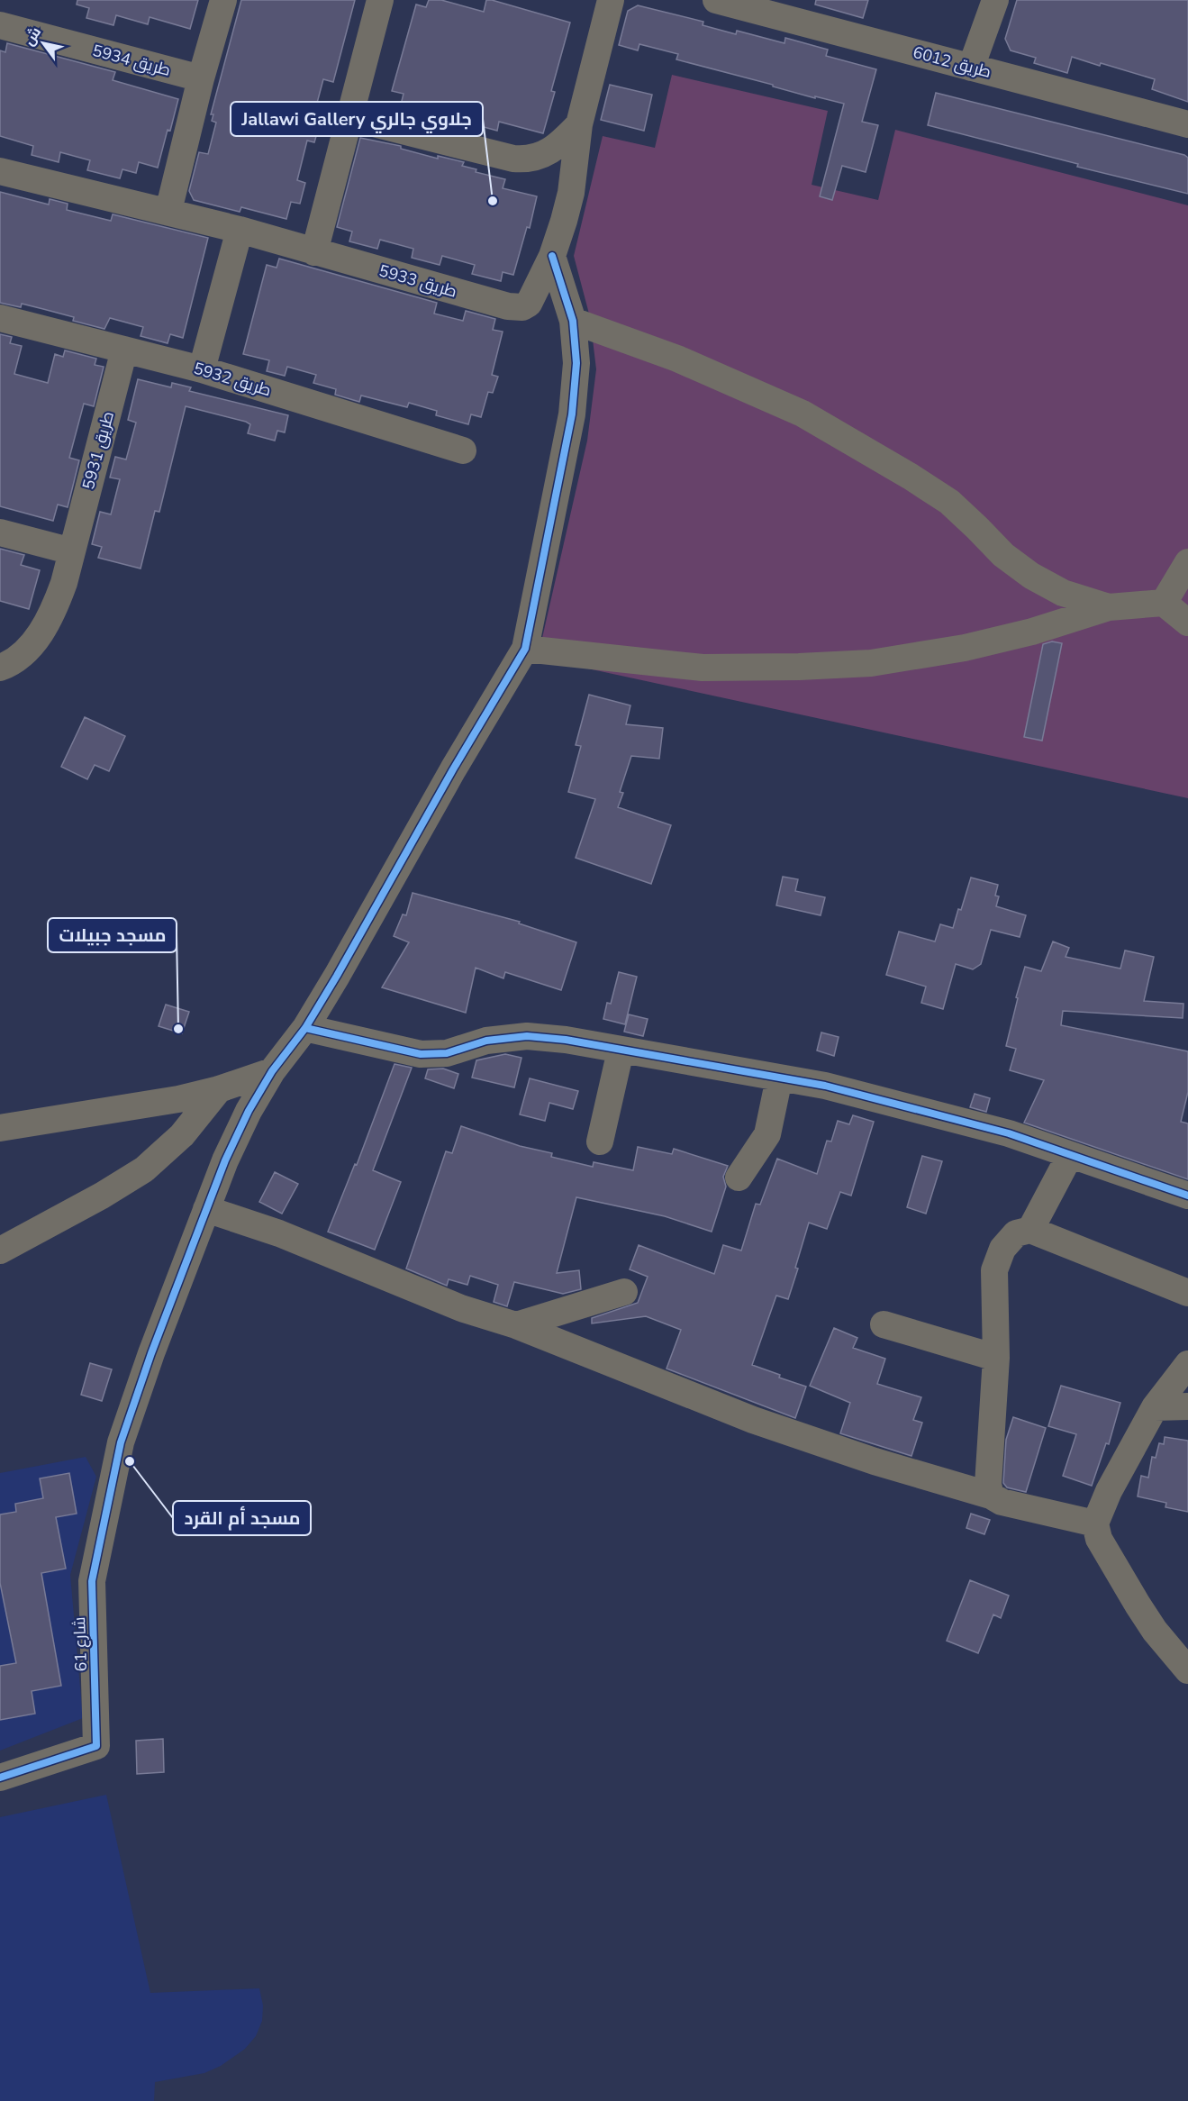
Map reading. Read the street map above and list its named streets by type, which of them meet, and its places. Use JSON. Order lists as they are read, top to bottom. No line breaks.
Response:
{"streets":{"street":["طريق 5934","طريق 6012","طريق 5933","طريق 5932","طريق 5931","شارع 61"]},"crossings":[["طريق 5932","طريق 5931"]],"places":["Jallawi Gallery جلاوي جالري","مسجد جبيلات","مسجد أم القرد"],"north":"top left"}
